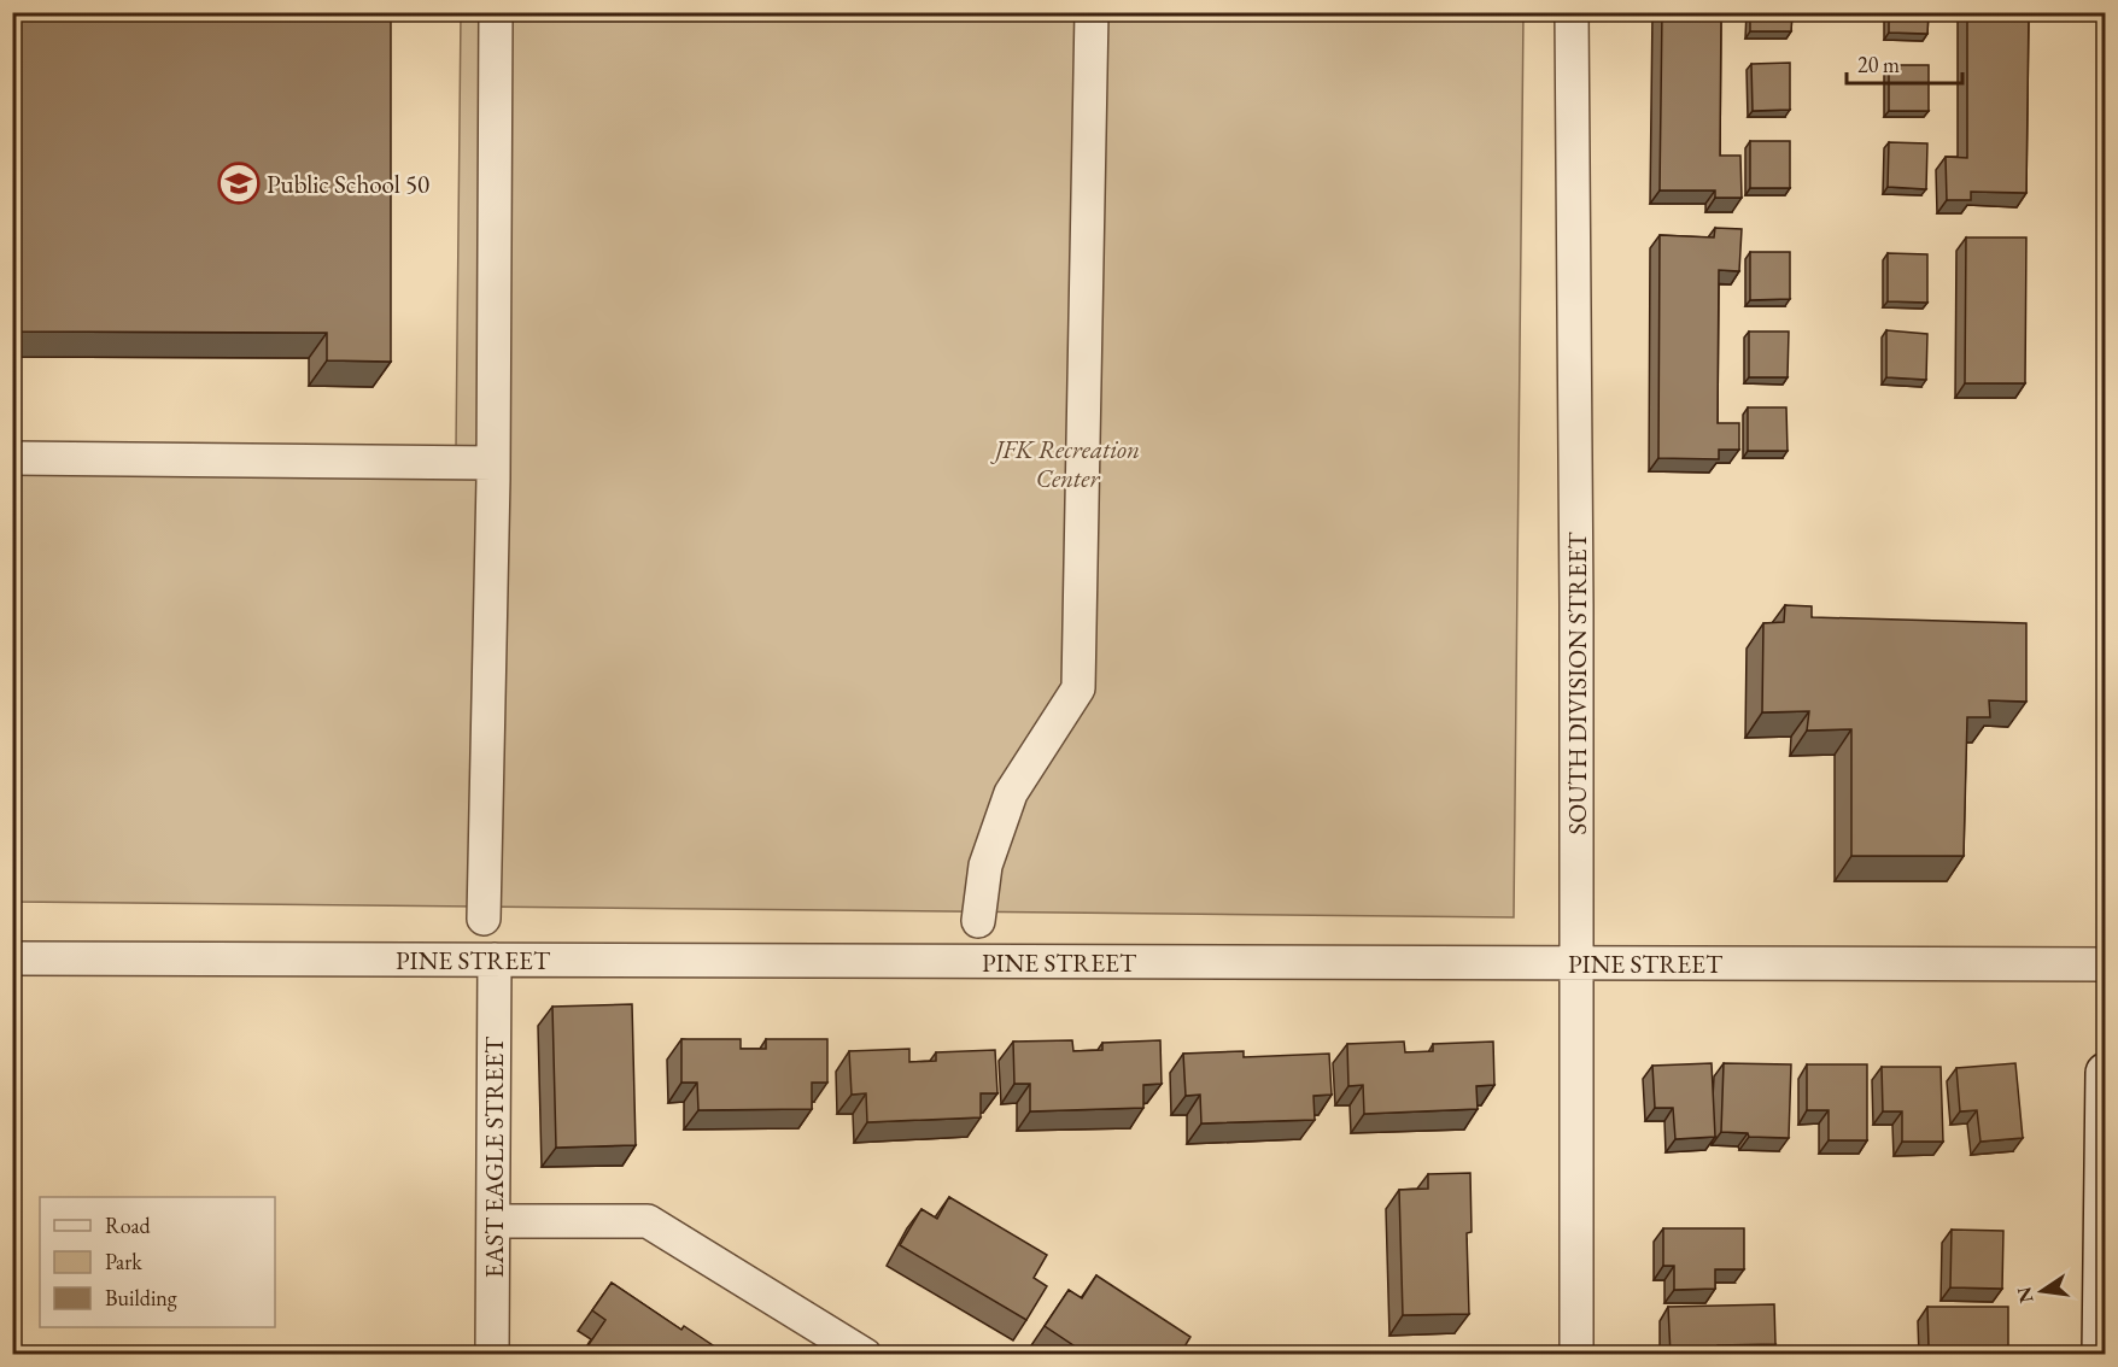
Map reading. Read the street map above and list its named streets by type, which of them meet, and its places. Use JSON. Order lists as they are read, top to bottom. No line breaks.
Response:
{"streets":{"street":["SOUTH DIVISION STREET","PINE STREET","EAST EAGLE STREET"]},"crossings":[["SOUTH DIVISION STREET","PINE STREET"],["PINE STREET","EAST EAGLE STREET"]],"parks":["JFK Recreation Center"],"places":{"school or university":["Public School 50"]},"legend":["Road","Park","Building"],"scale_bar":"20 m","north":"left"}
